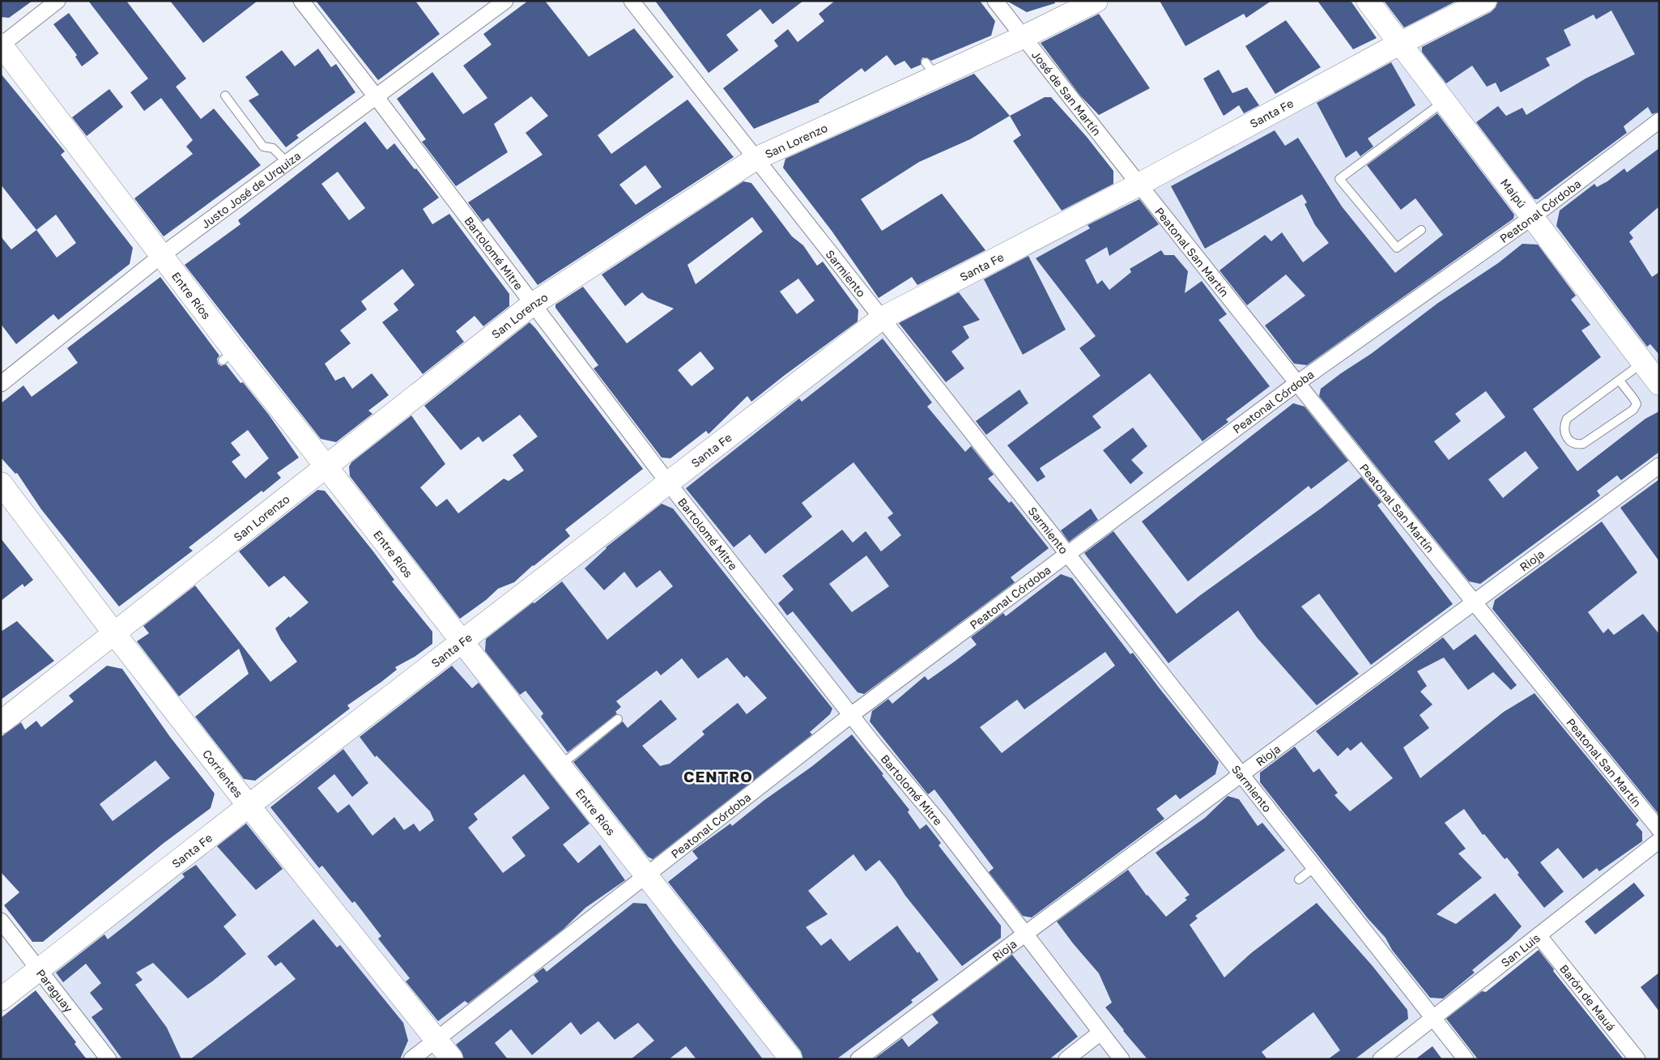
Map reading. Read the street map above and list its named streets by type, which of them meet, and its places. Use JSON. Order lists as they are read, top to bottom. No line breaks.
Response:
{"streets":{"main road":["Santa Fe","San Lorenzo","Maipú","Entre Ríos","Corrientes"],"street":["José de San Martín","Justo José de Urquiza","Peatonal Córdoba","Peatonal San Martín","Bartolomé Mitre","Sarmiento","Rioja","San Luis","Paraguay","Barón de Mauá"]},"crossings":[["José de San Martín","Santa Fe"],["José de San Martín","San Lorenzo"],["José de San Martín","Peatonal San Martín"],["Santa Fe","Maipú"],["Santa Fe","Peatonal San Martín"],["Santa Fe","Bartolomé Mitre"],["Santa Fe","Sarmiento"],["Santa Fe","Entre Ríos"],["Santa Fe","Corrientes"],["Santa Fe","Paraguay"],["San Lorenzo","Bartolomé Mitre"],["San Lorenzo","Sarmiento"],["San Lorenzo","Entre Ríos"],["San Lorenzo","Corrientes"],["Justo José de Urquiza","Bartolomé Mitre"],["Justo José de Urquiza","Entre Ríos"],["Maipú","Peatonal Córdoba"],["Peatonal Córdoba","Peatonal San Martín"],["Peatonal Córdoba","Bartolomé Mitre"],["Peatonal Córdoba","Sarmiento"],["Peatonal Córdoba","Entre Ríos"],["Peatonal Córdoba","Corrientes"],["Peatonal San Martín","Rioja"],["Bartolomé Mitre","Rioja"],["Sarmiento","Rioja"],["Sarmiento","San Luis"],["San Luis","Barón de Mauá"]],"districts":["CENTRO"]}
